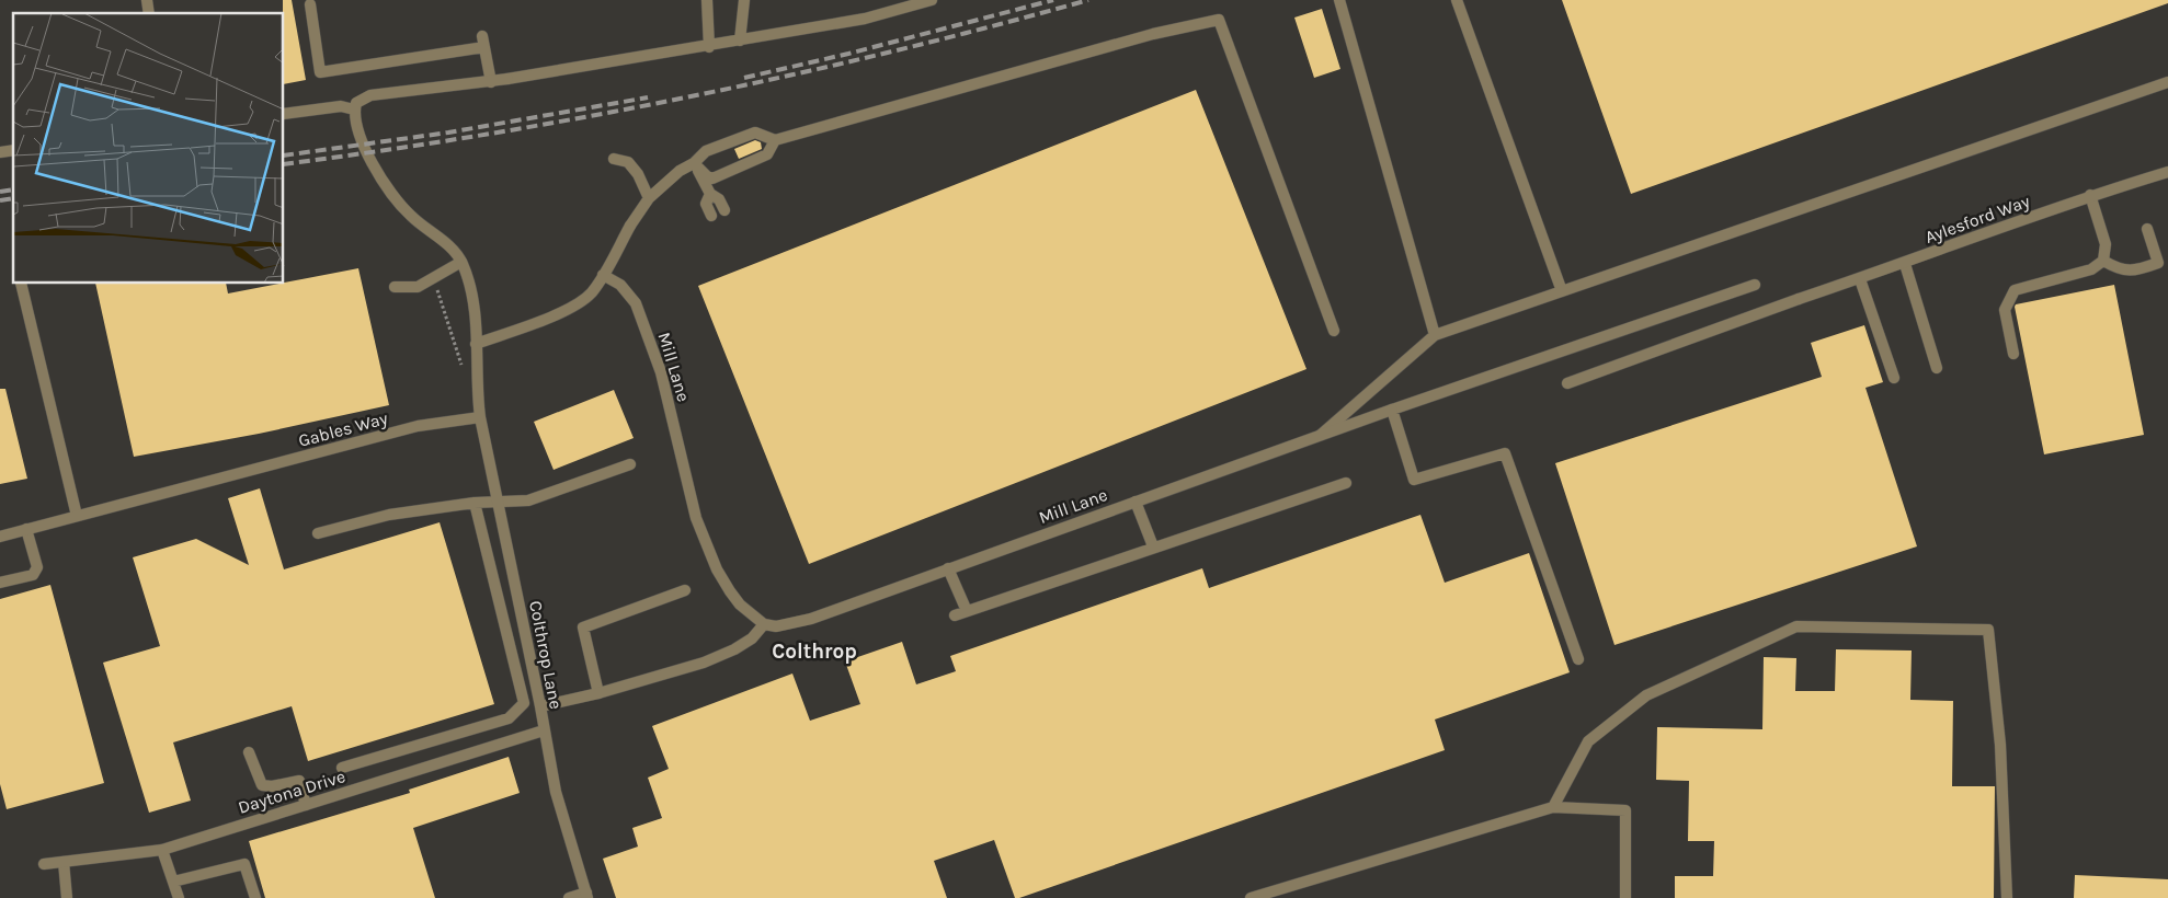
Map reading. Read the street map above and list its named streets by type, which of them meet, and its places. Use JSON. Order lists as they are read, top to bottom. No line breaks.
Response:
{"streets":{"street":["Aylesford Way","Mill Lane","Gables Way","Colthrop Lane","Daytona Drive"]},"crossings":[["Gables Way","Colthrop Lane"],["Colthrop Lane","Daytona Drive"]],"districts":["Colthrop"]}
